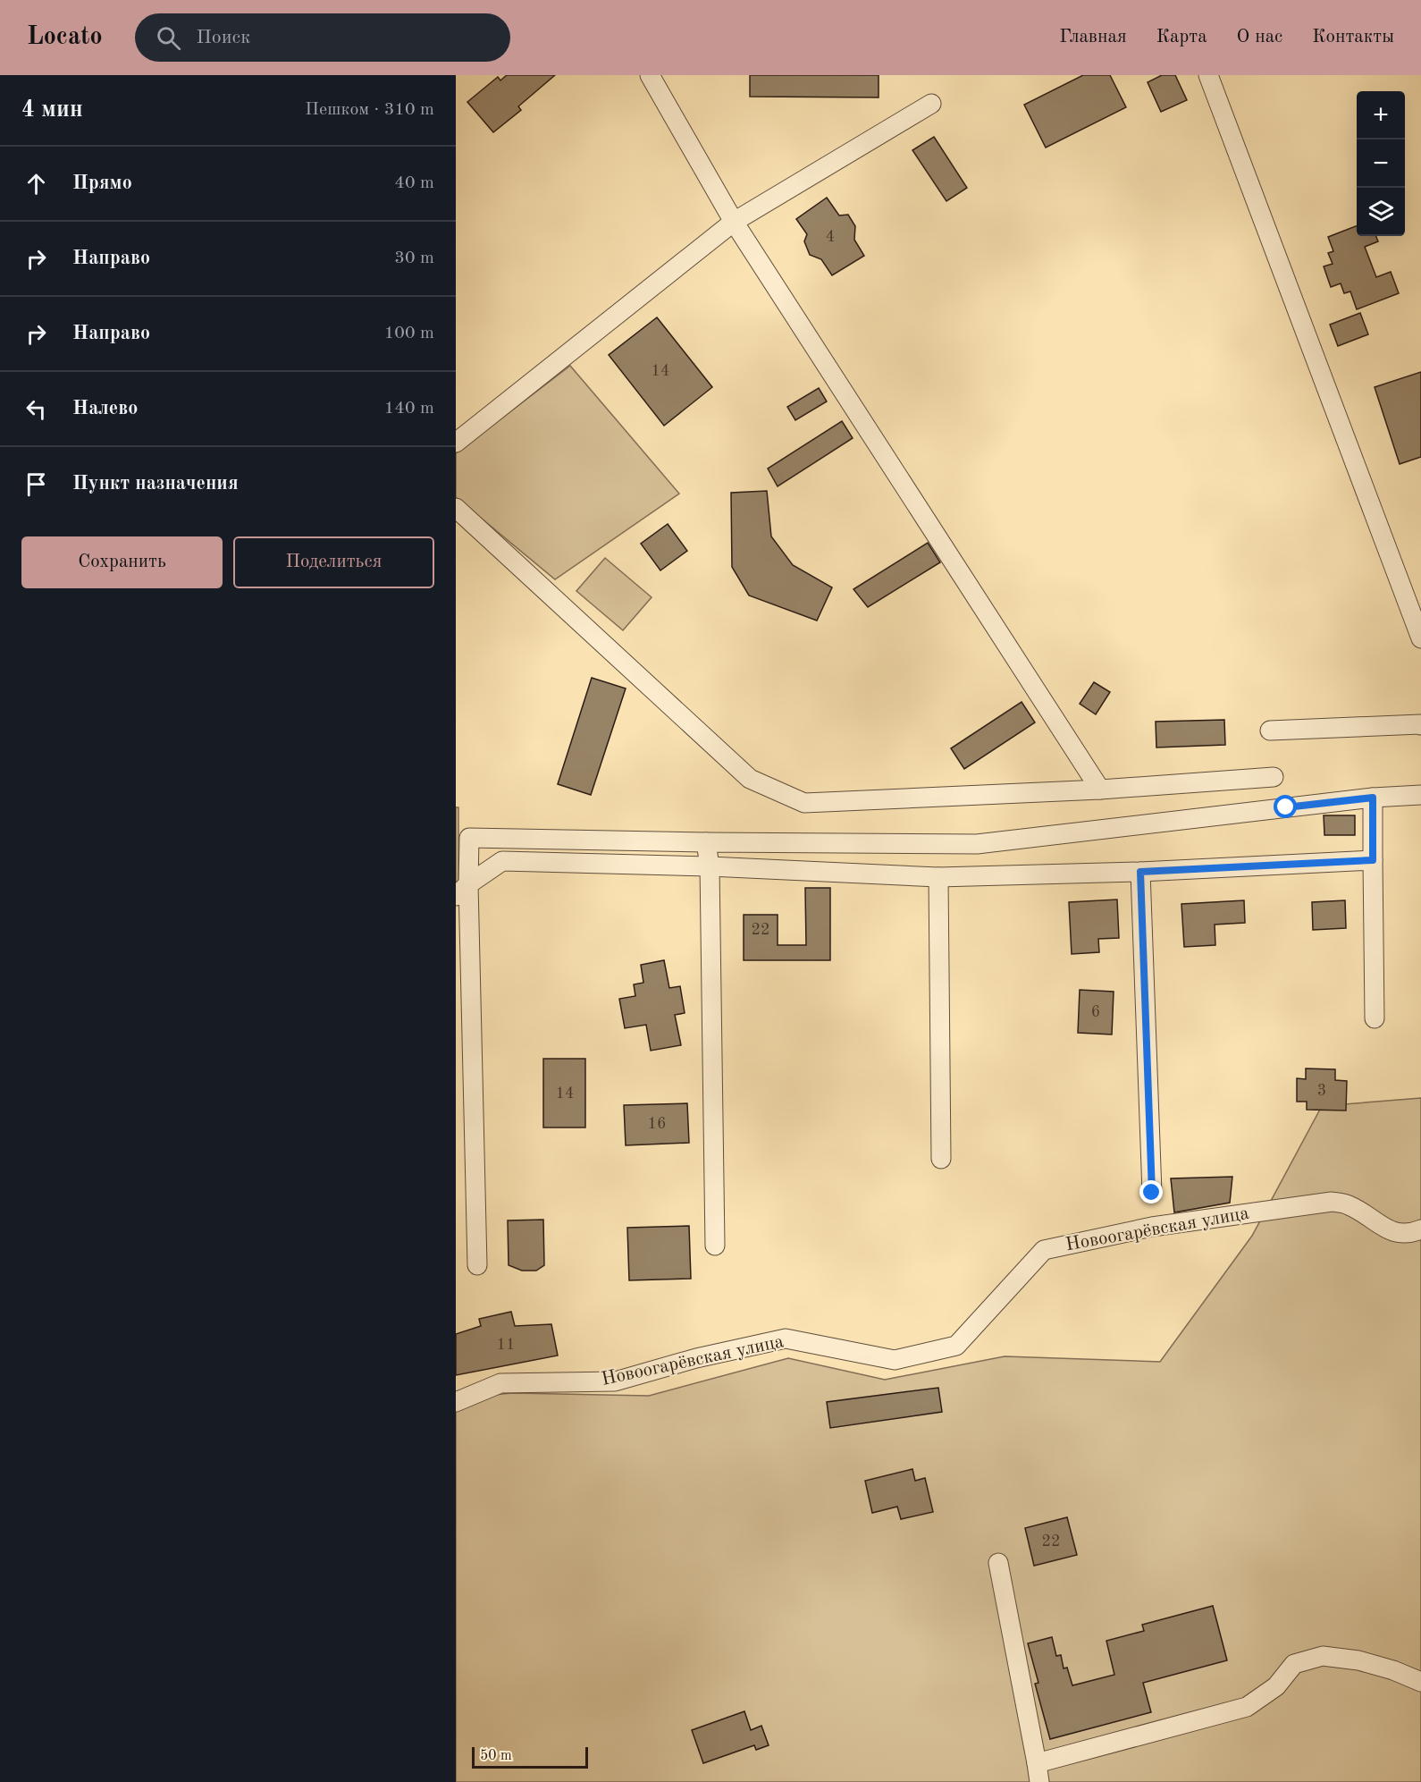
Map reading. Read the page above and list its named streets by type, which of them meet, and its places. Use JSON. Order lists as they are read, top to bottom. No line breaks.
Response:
{"streets":{"street":["Новоогарёвская улица"]},"house_numbers":["4","14","22","6","3","14","16","11","22"],"scale_bar":"50 m","page":{"header":"Locato","search":"Поиск","nav":["Главная","Карта","О нас","Контакты"],"heading":["4 мин","Пешком · 310 m"],"map_buttons":["+","−"],"list":[["Прямо","40 m"],["Направо","30 m"],["Направо","100 m"],["Налево","140 m"],"Пункт назначения"],"buttons":["Сохранить","Поделиться"],"scale":"50 m"}}
